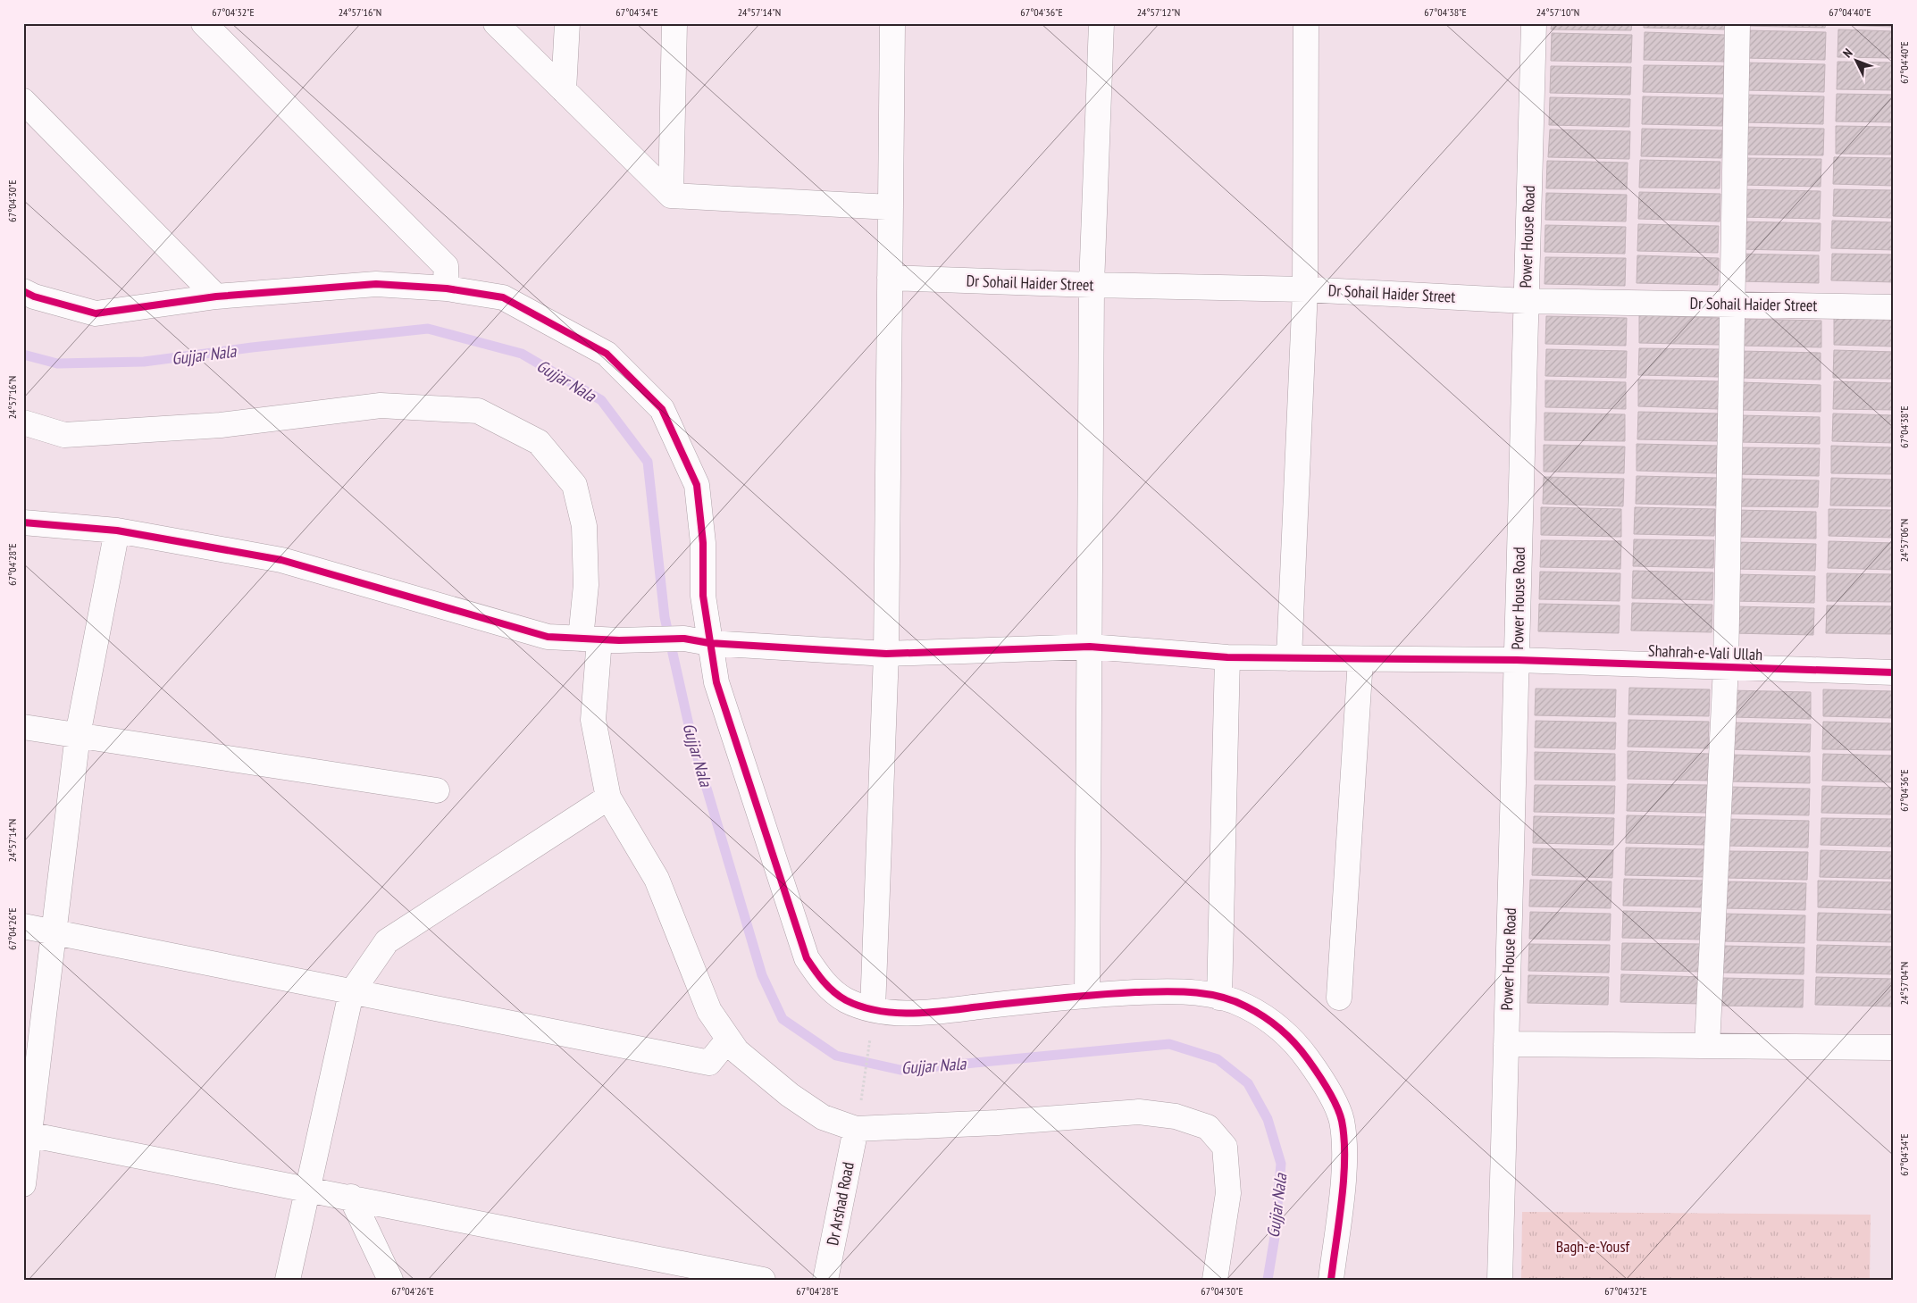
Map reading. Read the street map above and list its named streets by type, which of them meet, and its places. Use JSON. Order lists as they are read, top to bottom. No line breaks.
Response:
{"streets":{"street":["Power House Road","Dr Sohail Haider Street","Shahrah-e-Vali Ullah","Dr Arshad Road"]},"crossings":[["Power House Road","Dr Sohail Haider Street"],["Power House Road","Shahrah-e-Vali Ullah"]],"water":["Gujjar Nala"],"parks":["Bagh-e-Yousf"],"north":"top left","coordinates":["67°04'32\"E","24°57'16\"N","67°04'34\"E","24°57'14\"N","67°04'36\"E","24°57'12\"N","67°04'38\"E","24°57'10\"N","67°04'40\"E","67°04'30\"E","24°57'06\"N","67°04'28\"E","67°04'26\"E","24°57'04\"N"]}
